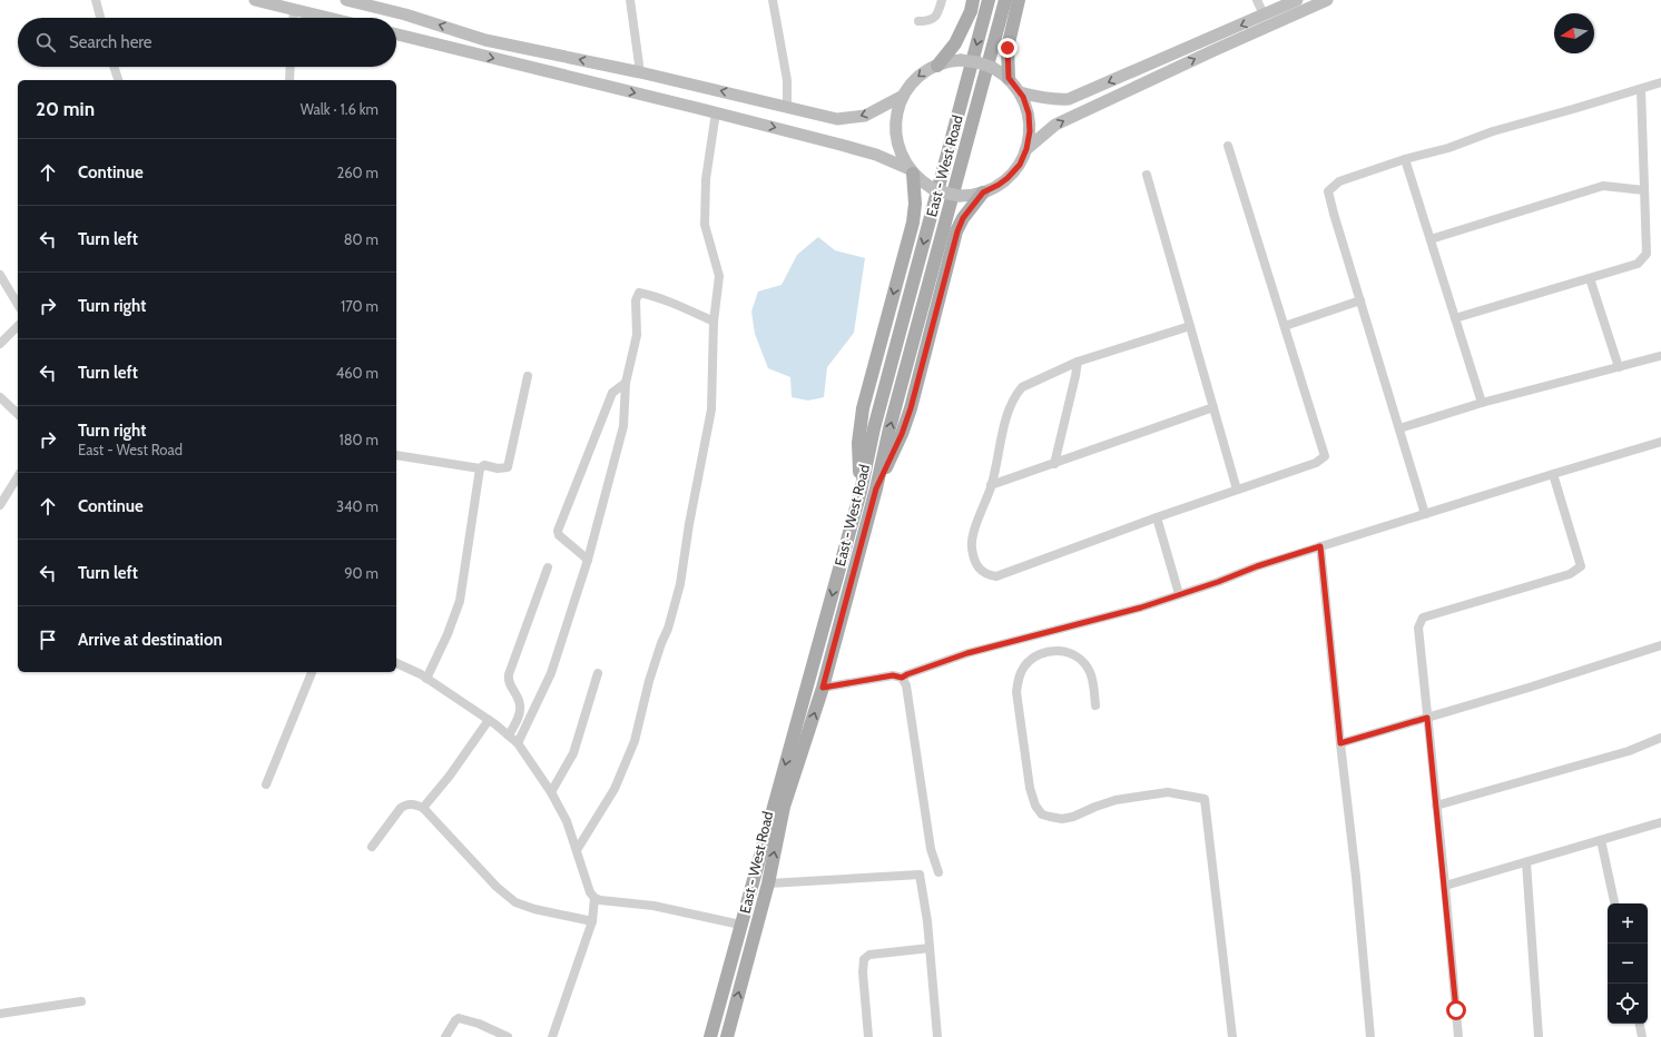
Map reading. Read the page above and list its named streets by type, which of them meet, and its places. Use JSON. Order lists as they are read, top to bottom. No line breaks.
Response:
{"streets":{"main road":["East - West Road"]},"north":"left","page":{"search":"Search here","heading":["20 min","Walk · 1.6 km"],"list":[["Continue","260 m"],["Turn left","80 m"],["Turn right","170 m"],["Turn left","460 m"],["Turn right","East - West Road","180 m"],["Continue","340 m"],["Turn left","90 m"],"Arrive at destination"],"map_buttons":["+","−"]}}
